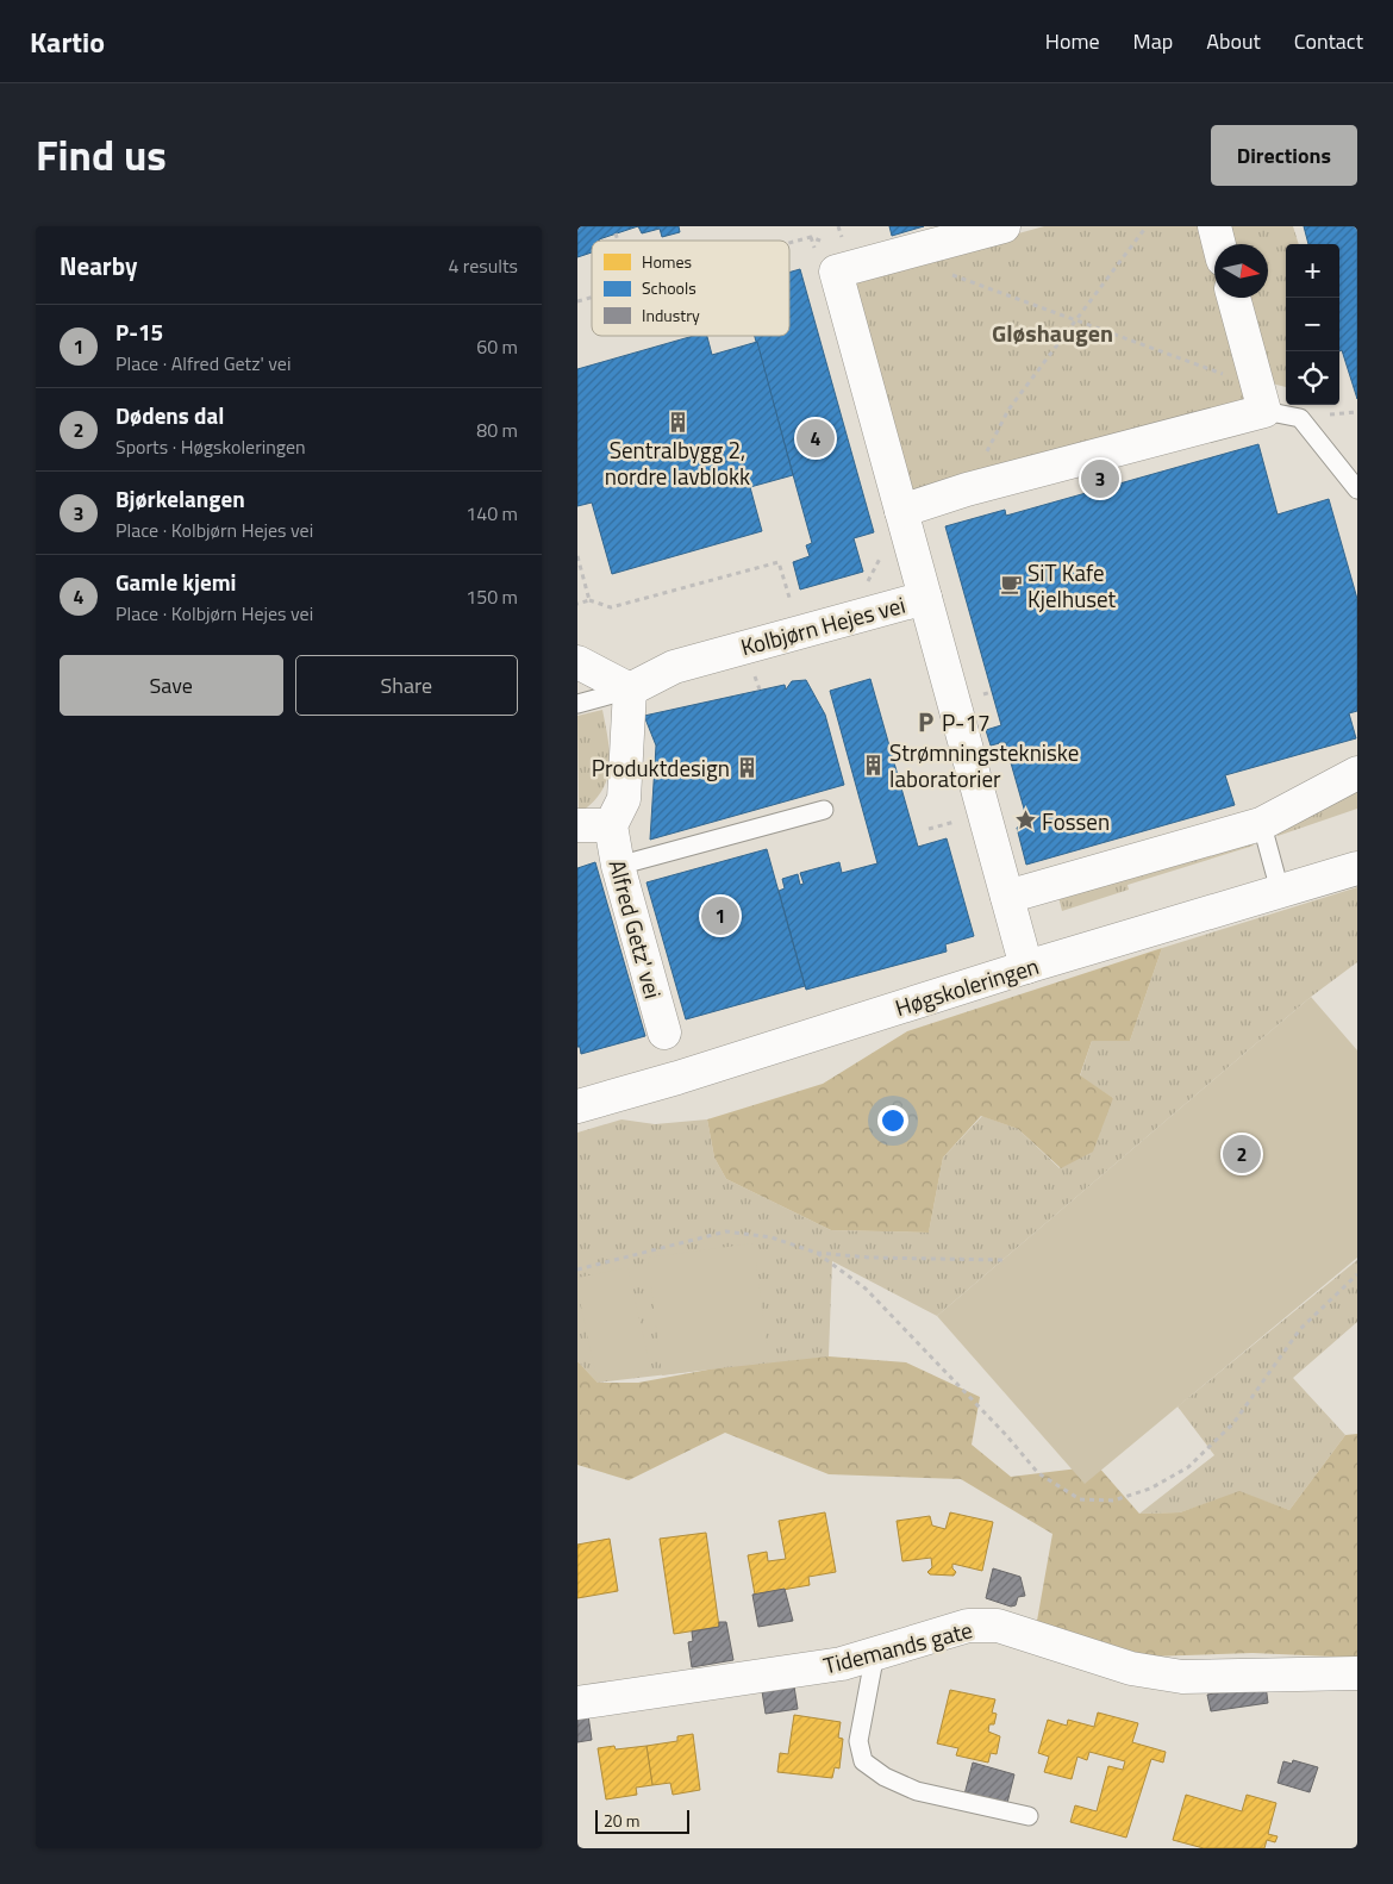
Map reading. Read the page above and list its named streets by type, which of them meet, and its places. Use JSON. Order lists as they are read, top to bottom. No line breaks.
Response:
{"streets":{"street":["Kolbjørn Hejes vei","Alfred Getz' vei","Høgskoleringen","Tidemands gate"]},"crossings":[["Kolbjørn Hejes vei","Høgskoleringen"]],"districts":["Gløshaugen"],"places":{"building":["Sentralbygg 2, nordre lavblokk","Strømningstekniske laboratorier","Produktdesign"],"cafe":["SiT Kafe Kjelhuset"],"parking":["P-17"],"place":["Fossen"]},"legend":["Homes","Schools","Industry"],"scale_bar":"20 m","north":"right","page":{"header":"Kartio","nav":["Home","Map","About","Contact"],"title":"Find us","buttons":["Directions",["Save","Share"]],"heading":["Nearby","4 results"],"map_buttons":["+","−"],"list":[{"mark":"1","name":"P-15","note":"Place · Alfred Getz' vei","value":"60 m"},{"mark":"2","name":"Dødens dal","note":"Sports · Høgskoleringen","value":"80 m"},{"mark":"3","name":"Bjørkelangen","note":"Place · Kolbjørn Hejes vei","value":"140 m"},{"mark":"4","name":"Gamle kjemi","note":"Place · Kolbjørn Hejes vei","value":"150 m"}],"pins":["4","3","1","2"],"scale":"20 m"}}
